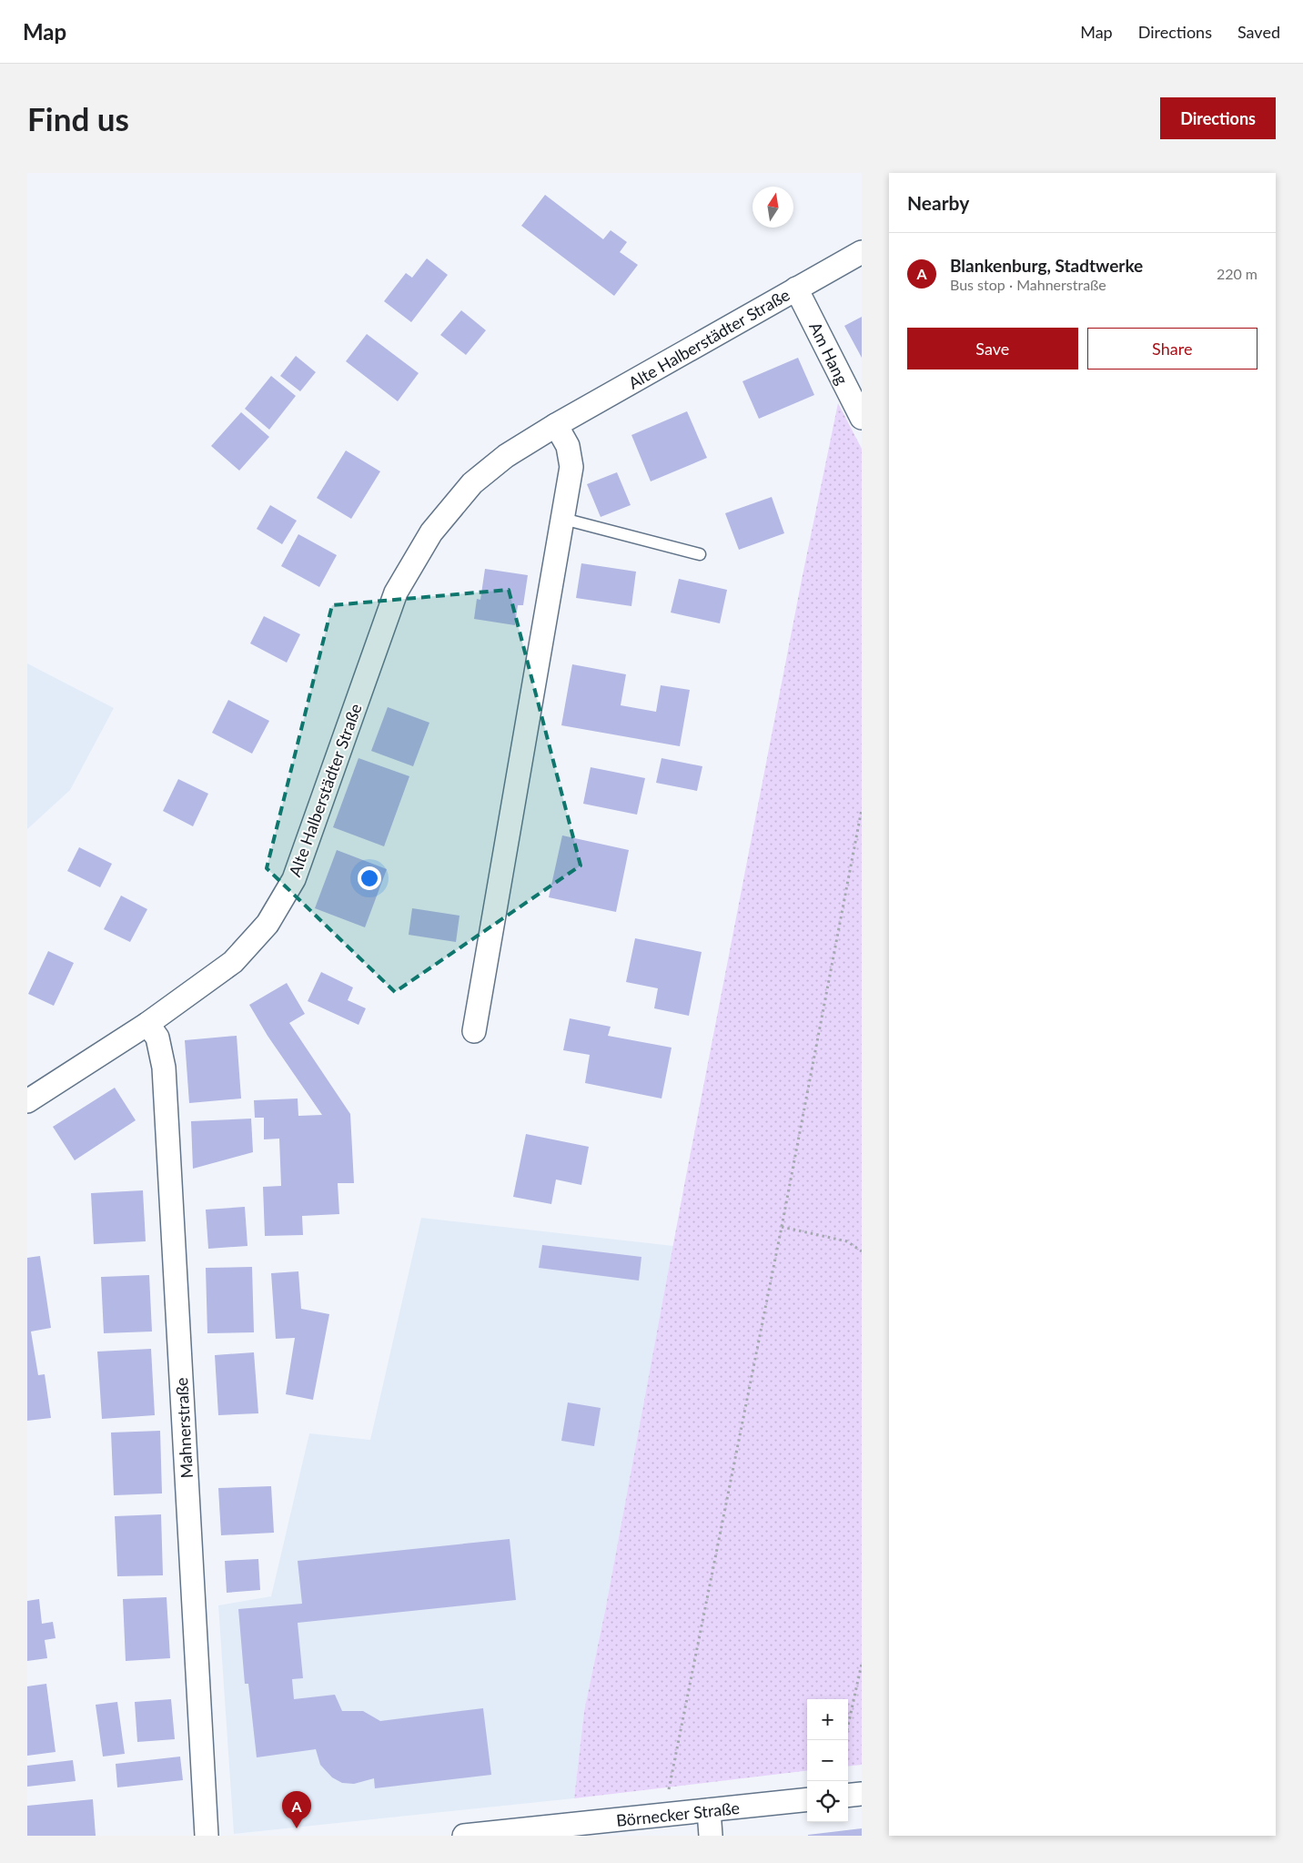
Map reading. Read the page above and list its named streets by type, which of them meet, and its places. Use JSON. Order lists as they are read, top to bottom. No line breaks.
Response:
{"streets":{"street":["Alte Halberstädter Straße","Am Hang","Mahnerstraße","Börnecker Straße"]},"crossings":[["Alte Halberstädter Straße","Am Hang"],["Alte Halberstädter Straße","Mahnerstraße"]],"north":"top","page":{"header":"Map","nav":["Map","Directions","Saved"],"buttons":["Directions",["Save","Share"]],"title":"Find us","heading":"Nearby","list":[{"mark":"A","name":"Blankenburg, Stadtwerke","note":"Bus stop · Mahnerstraße","value":"220 m"}],"map_buttons":["+","−"],"pins":"A"}}
